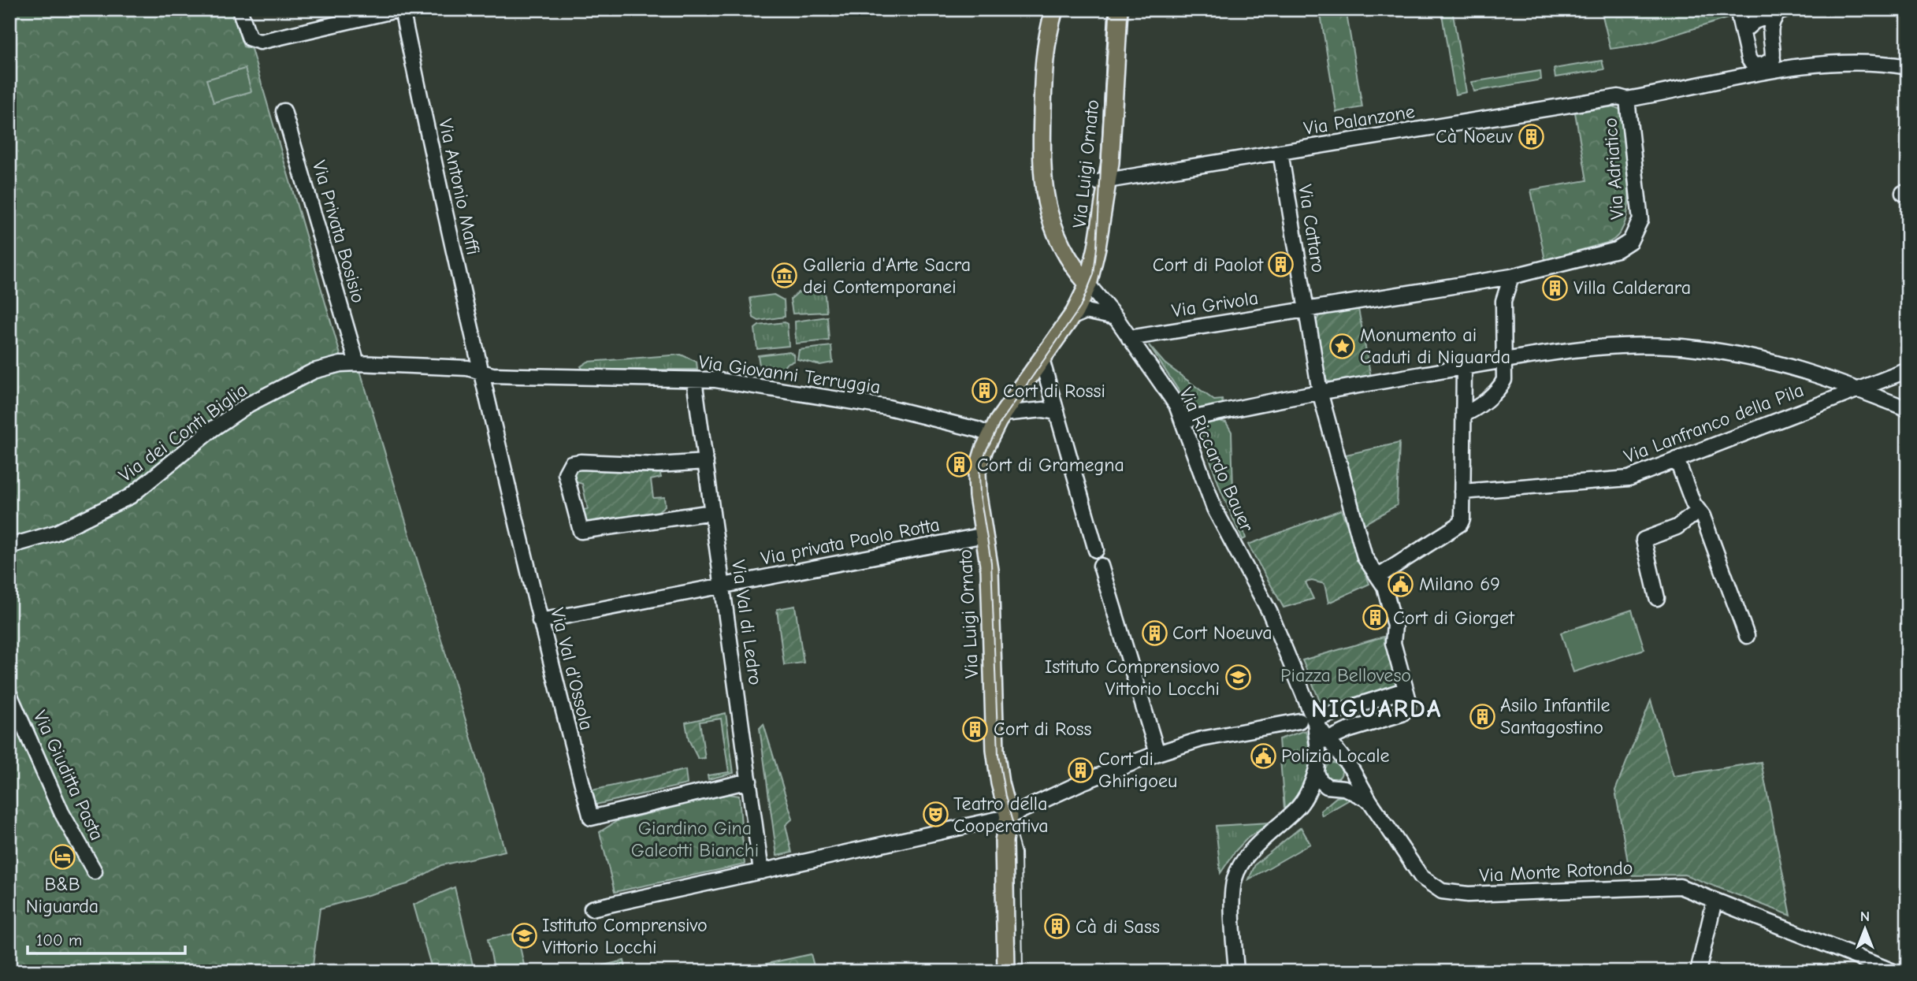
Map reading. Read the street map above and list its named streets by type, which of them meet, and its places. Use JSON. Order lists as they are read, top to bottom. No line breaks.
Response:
{"streets":{"main road":["Via Luigi Ornato"],"street":["Via Palanzone","Via Adriatico","Via Antonio Maffi","Via Cattaro","Via Privata Bosisio","Via Grivola","Via Giovanni Terruggia","Via Lanfranco della Pila","Via dei Conti Biglia","Via Riccardo Bauer","Via privata Paolo Rotta","Via Val di Ledro","Via Val d'Ossola","Via Giuditta Pasta","Via Monte Rotondo"]},"crossings":[["Via Palanzone","Via Luigi Ornato"],["Via Palanzone","Via Adriatico"],["Via Palanzone","Via Cattaro"],["Via Luigi Ornato","Via Giovanni Terruggia"],["Via Luigi Ornato","Via Riccardo Bauer"],["Via Luigi Ornato","Via privata Paolo Rotta"],["Via Adriatico","Via Grivola"],["Via Antonio Maffi","Via Giovanni Terruggia"],["Via Antonio Maffi","Via dei Conti Biglia"],["Via Antonio Maffi","Via Val d'Ossola"],["Via Cattaro","Via Grivola"],["Via Privata Bosisio","Via dei Conti Biglia"],["Via Grivola","Via Riccardo Bauer"],["Via Giovanni Terruggia","Via dei Conti Biglia"],["Via Giovanni Terruggia","Via Val di Ledro"],["Via Giovanni Terruggia","Via Val d'Ossola"],["Via dei Conti Biglia","Via Val d'Ossola"],["Via Riccardo Bauer","Via Monte Rotondo"],["Via privata Paolo Rotta","Via Val di Ledro"],["Via privata Paolo Rotta","Via Val d'Ossola"],["Via Val di Ledro","Via Val d'Ossola"]],"districts":["NIGUARDA"],"parks":["Piazza Belloveso","Giardino Gina Galeotti Bianchi"],"places":{"building":["Cà Noeuv","Cort di Paolot","Villa Calderara","Cort di Rossi","Cort di Gramegna","Cort di Giorget","Cort Noeuva","Asilo Infantile Santagostino","Cort di Ross","Cort di Ghirigoeu","Cà di Sass"],"museum":["Galleria d'Arte Sacra dei Contemporanei"],"place":["Monumento ai Caduti di Niguarda"],"public building":["Milano 69","Polizia Locale"],"school or university":["Istituto Comprensiovo Vittorio Locchi","Istituto Comprensivo Vittorio Locchi"],"theatre":["Teatro della Cooperativa"],"hotel":["B&B Niguarda"]},"scale_bar":"100 m","north":"top"}
